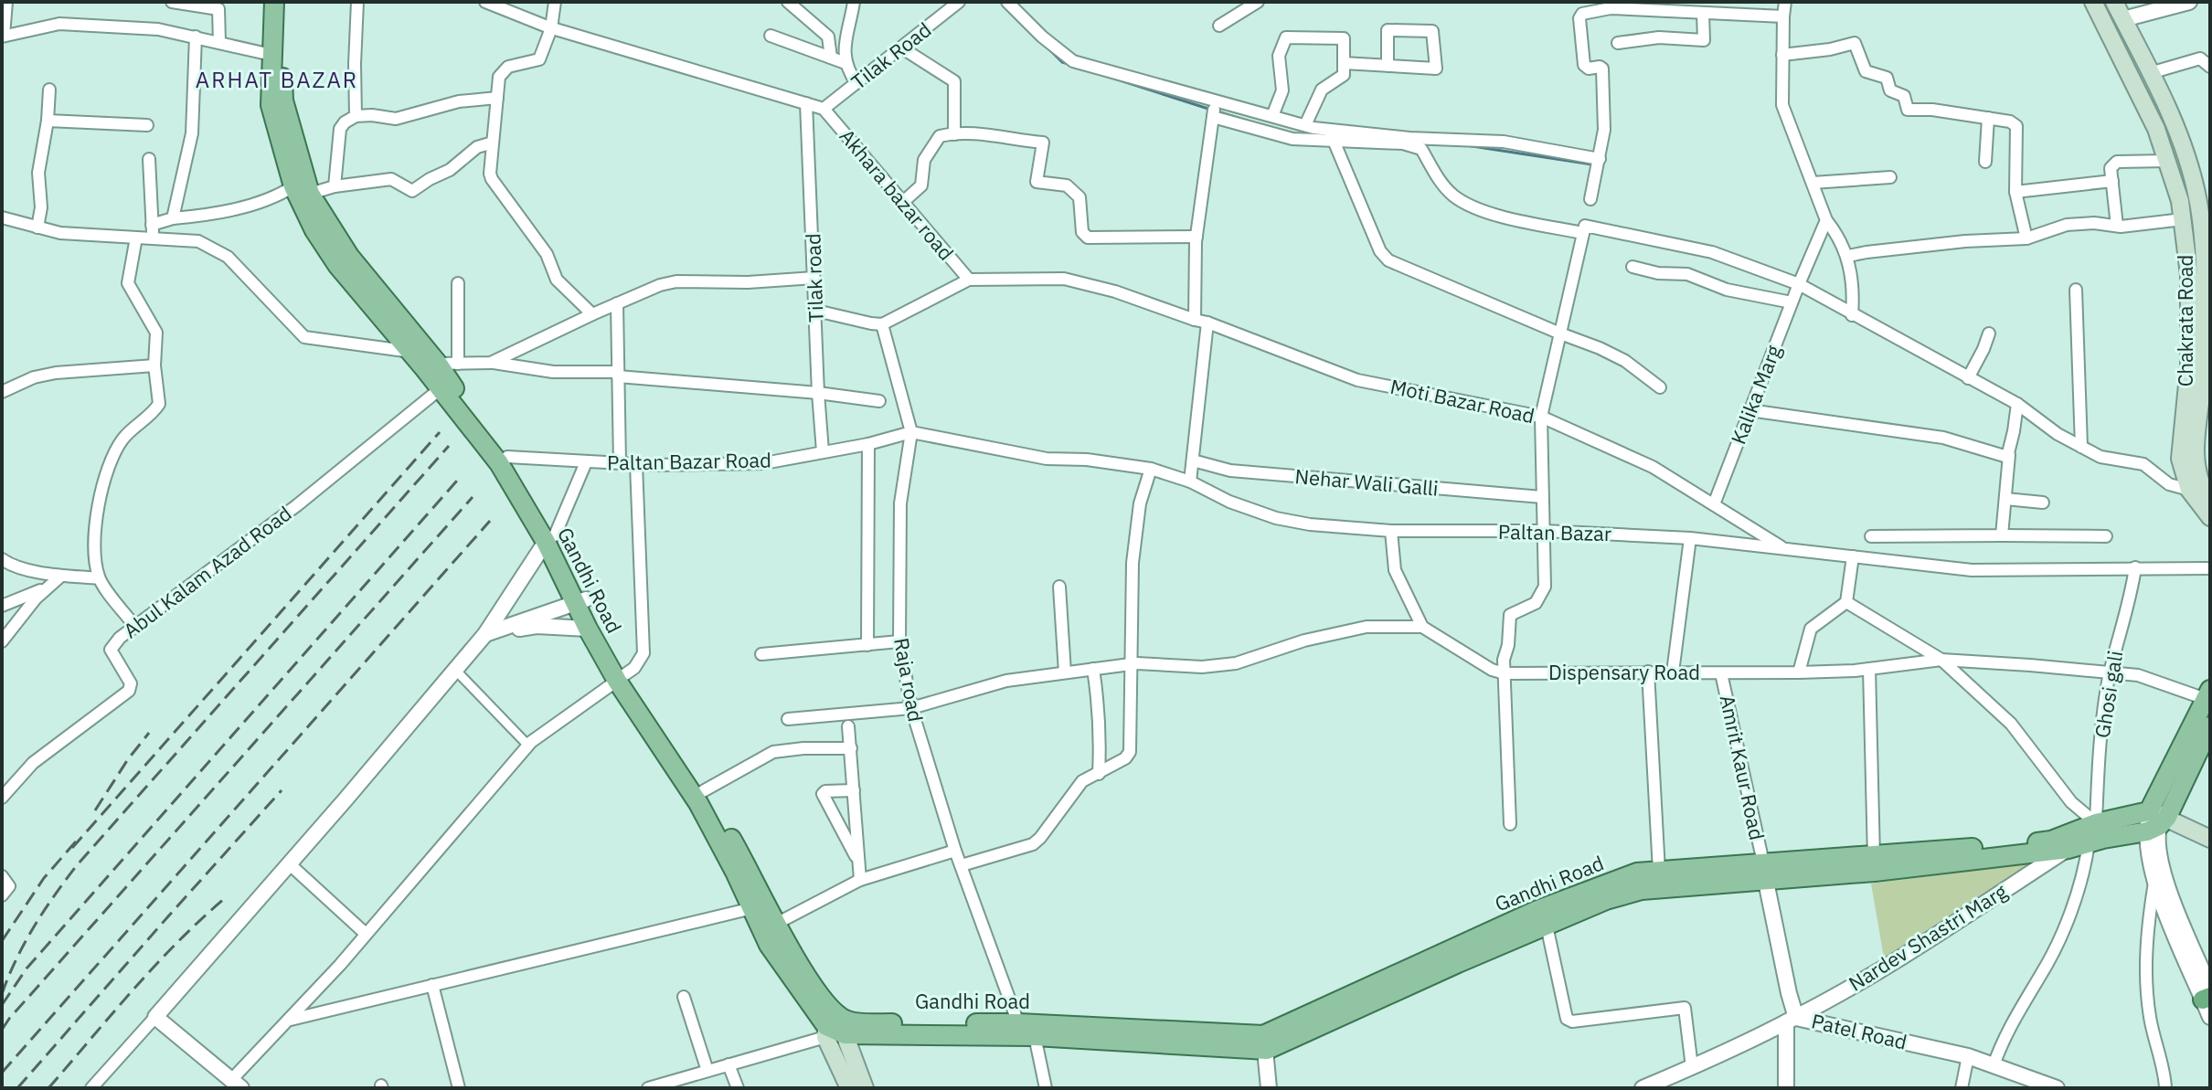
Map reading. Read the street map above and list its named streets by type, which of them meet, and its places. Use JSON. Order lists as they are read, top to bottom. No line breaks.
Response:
{"streets":{"main road":["Chakrata Road","Gandhi Road"],"street":["Tilak Road","Akhara bazar road","Tilak road","Kalika Marg","Moti Bazar Road","Paltan Bazar Road","Nehar Wali Galli","Paltan Bazar","Abul Kalam Azad Road","Dispensary Road","Raja road","Ghosi gali","Amrit Kaur Road","Nardev Shastri Marg","Patel Road"]},"crossings":[["Tilak Road","Akhara bazar road"],["Akhara bazar road","Moti Bazar Road"],["Tilak road","Paltan Bazar Road"],["Kalika Marg","Moti Bazar Road"],["Moti Bazar Road","Paltan Bazar"],["Paltan Bazar Road","Paltan Bazar"],["Paltan Bazar Road","Gandhi Road"],["Paltan Bazar Road","Raja road"],["Paltan Bazar","Raja road"],["Paltan Bazar","Ghosi gali"],["Abul Kalam Azad Road","Gandhi Road"],["Gandhi Road","Raja road"],["Gandhi Road","Ghosi gali"],["Gandhi Road","Amrit Kaur Road"],["Gandhi Road","Nardev Shastri Marg"],["Gandhi Road","Patel Road"],["Dispensary Road","Ghosi gali"],["Dispensary Road","Amrit Kaur Road"],["Amrit Kaur Road","Patel Road"],["Nardev Shastri Marg","Patel Road"]],"districts":["ARHAT BAZAR"]}
